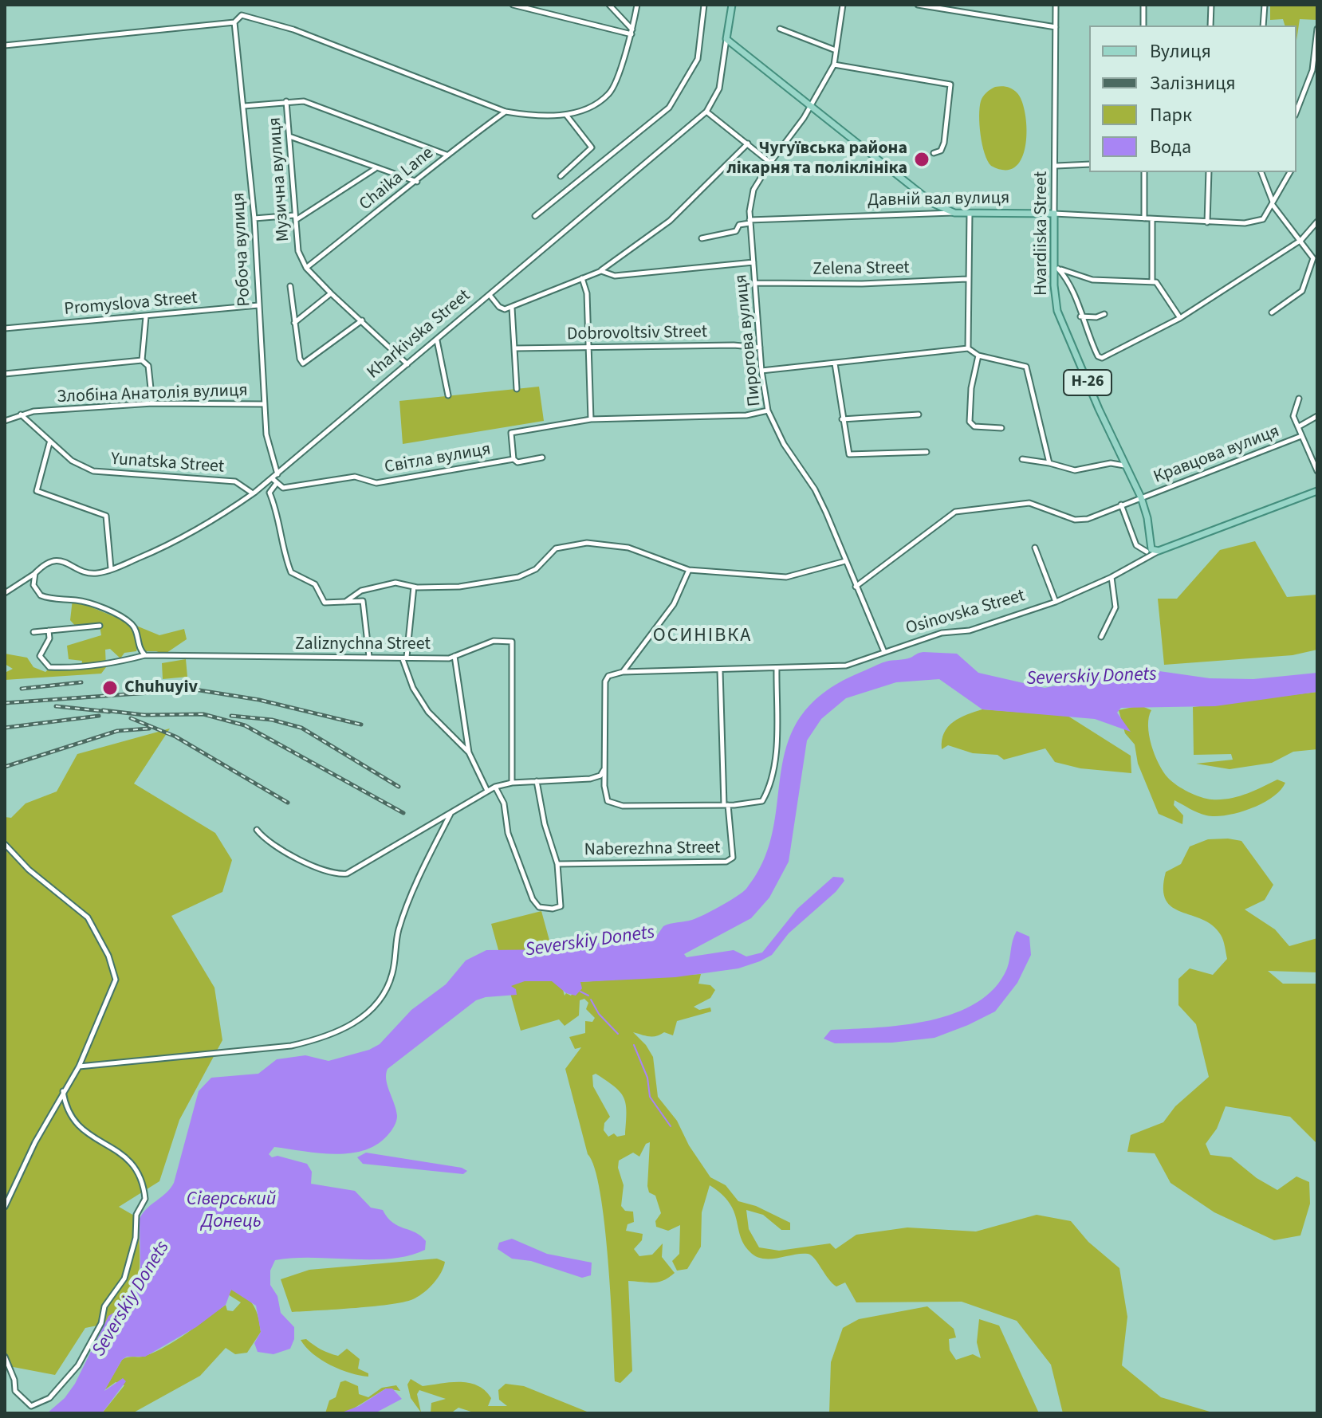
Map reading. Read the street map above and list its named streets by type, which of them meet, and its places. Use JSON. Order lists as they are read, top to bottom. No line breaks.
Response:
{"streets":{"main road":["Давній вал вулиця","Hvardiiska Street","Kharkivska Street","Н-26","Osinovska Street"],"street":["Музична вулиця","Chaika Lane","Робоча вулиця","Zelena Street","Promyslova Street","Dobrovoltsiv Street","Пирогова вулиця","Злобіна Анатолія вулиця","Кравцова вулиця","Світла вулиця","Yunatska Street","Zaliznychna Street","Naberezhna Street"]},"crossings":[["Музична вулиця","Chaika Lane"],["Музична вулиця","Kharkivska Street"],["Давній вал вулиця","Hvardiiska Street"],["Давній вал вулиця","Пирогова вулиця"],["Hvardiiska Street","Кравцова вулиця"],["Робоча вулиця","Promyslova Street"],["Робоча вулиця","Kharkivska Street"],["Робоча вулиця","Злобіна Анатолія вулиця"],["Zelena Street","Пирогова вулиця"],["Dobrovoltsiv Street","Пирогова вулиця"],["Kharkivska Street","Yunatska Street"],["Пирогова вулиця","Кравцова вулиця"],["Пирогова вулиця","Світла вулиця"],["Пирогова вулиця","Osinovska Street"],["Злобіна Анатолія вулиця","Yunatska Street"],["Osinovska Street","Naberezhna Street"]],"districts":["ОСИНІВКА"],"water":["Severskiy Donets","Сіверський Донець"],"places":["Чугуївська района лікарня та поліклініка","Chuhuyiv"],"legend":["Вулиця","Залізниця","Парк","Вода"]}
